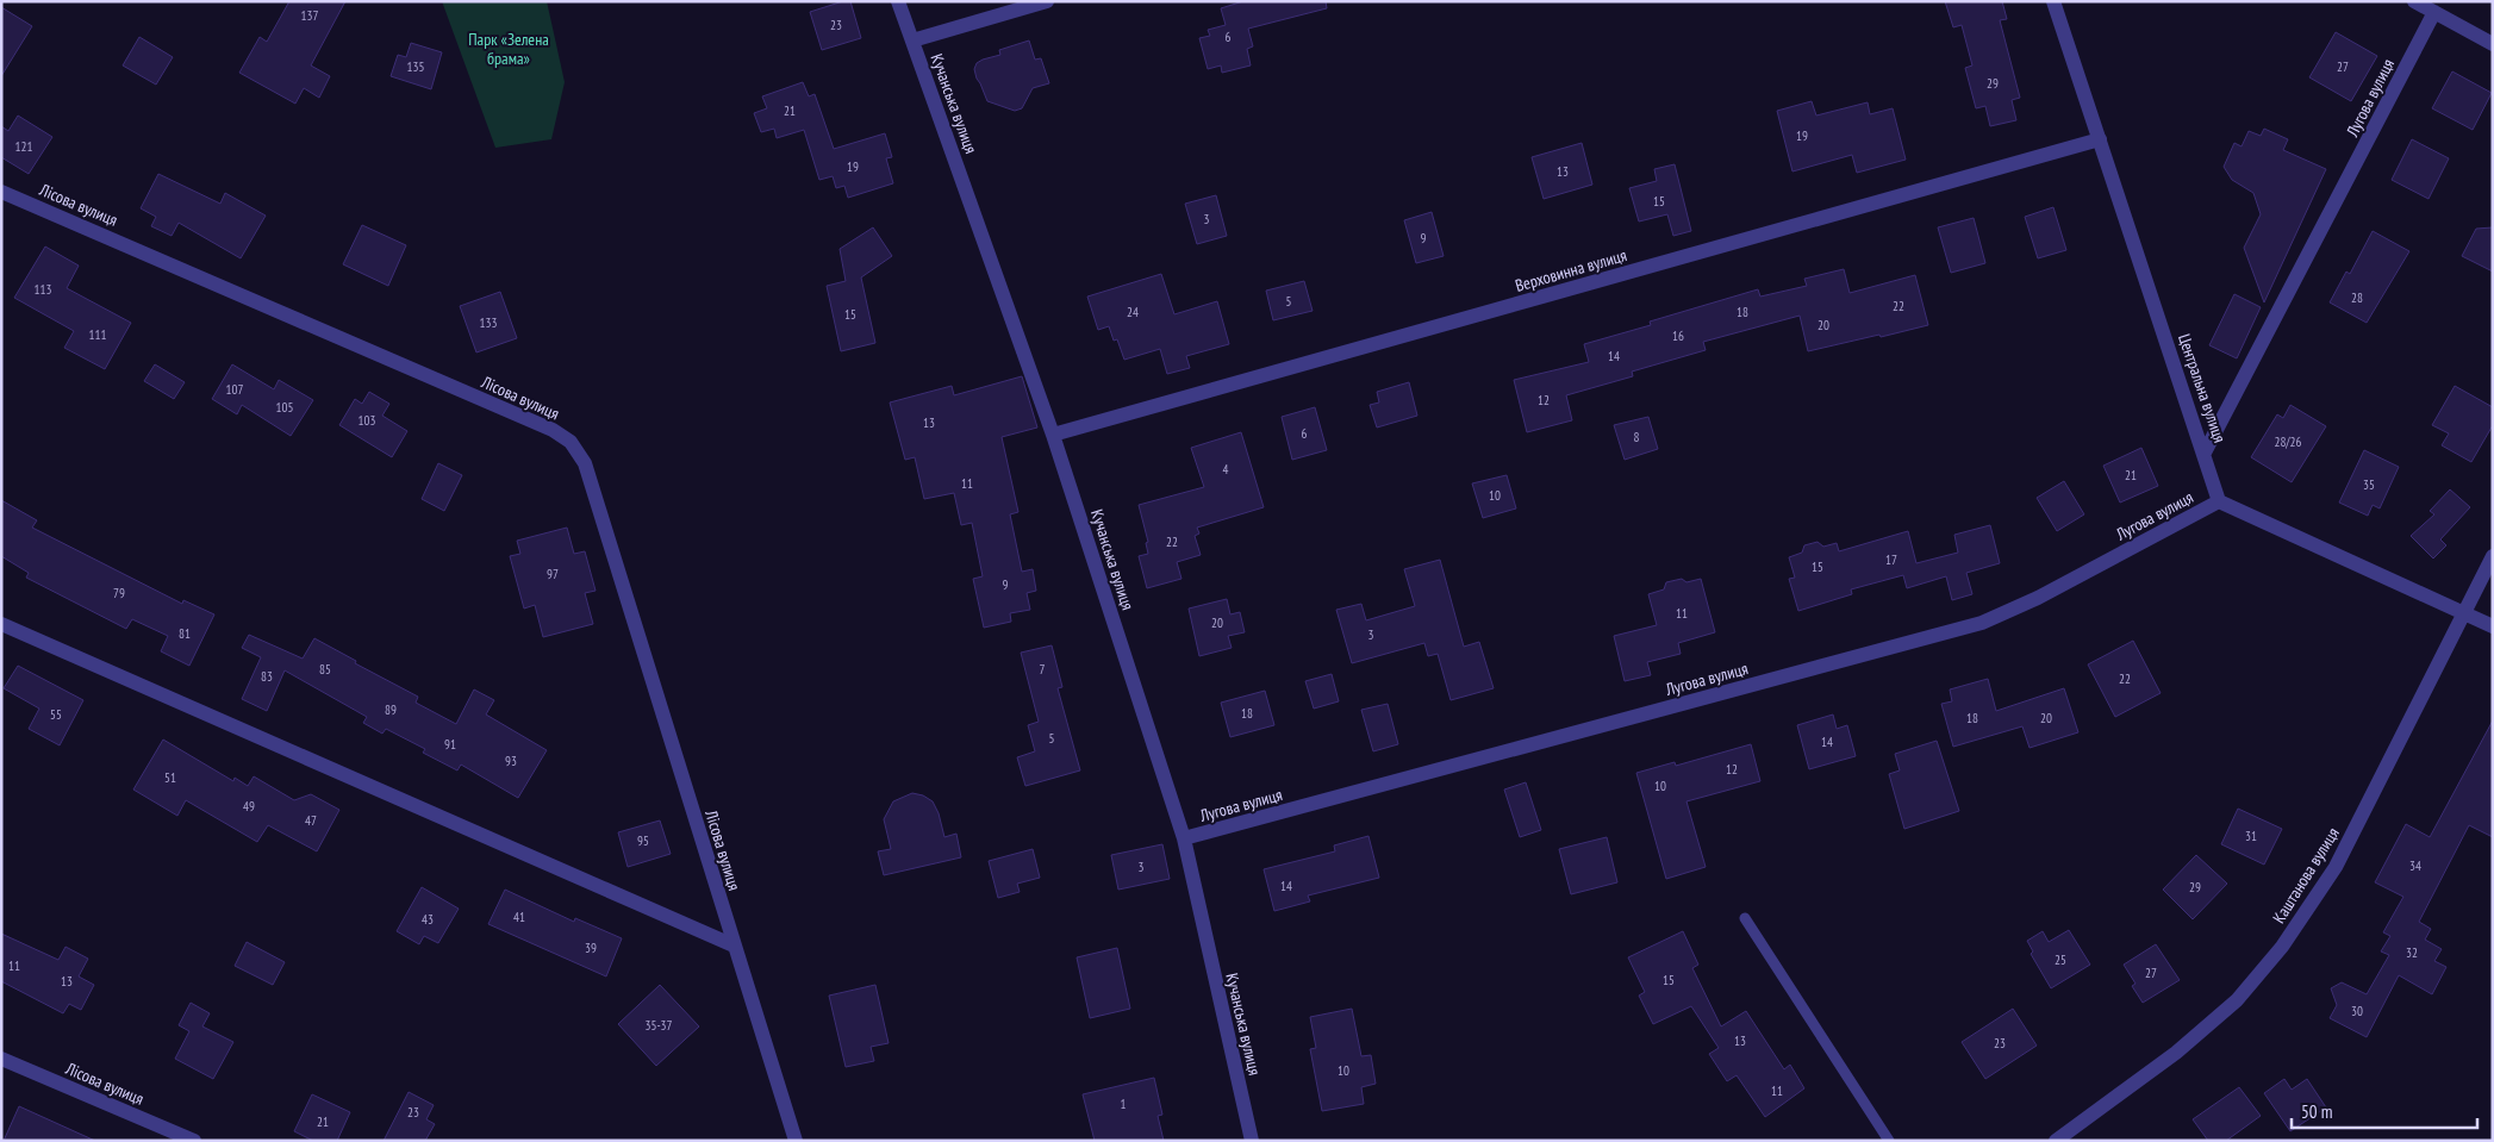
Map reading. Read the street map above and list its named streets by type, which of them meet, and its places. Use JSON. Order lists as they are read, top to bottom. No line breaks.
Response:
{"streets":{"street":["Лугова вулиця","Кучанська вулиця","Лісова вулиця","Верховинна вулиця","Центральна вулиця","Каштанова вулиця"]},"crossings":[["Лугова вулиця","Кучанська вулиця"],["Лугова вулиця","Центральна вулиця"],["Кучанська вулиця","Верховинна вулиця"],["Верховинна вулиця","Центральна вулиця"]],"parks":["Парк «Зелена брама»"],"house_numbers":["137","23","6","135","27","29","21","19","121","19","13","15","3","9","113","28","5","22","24","18","15","133","20","111","16","14","107","12","105","103","13","6","8","28/26","4","21","11","35","10","22","17","15","97","9","79","11","20","81","3","85","7","83","22","89","18","55","18","20","5","14","91","93","12","51","10","49","47","31","95","34","3","14","29","41","43","39","32","25","11","27","15","13","30","35-37","13","23","10","11","1","23","21"],"scale_bar":"50 m"}
